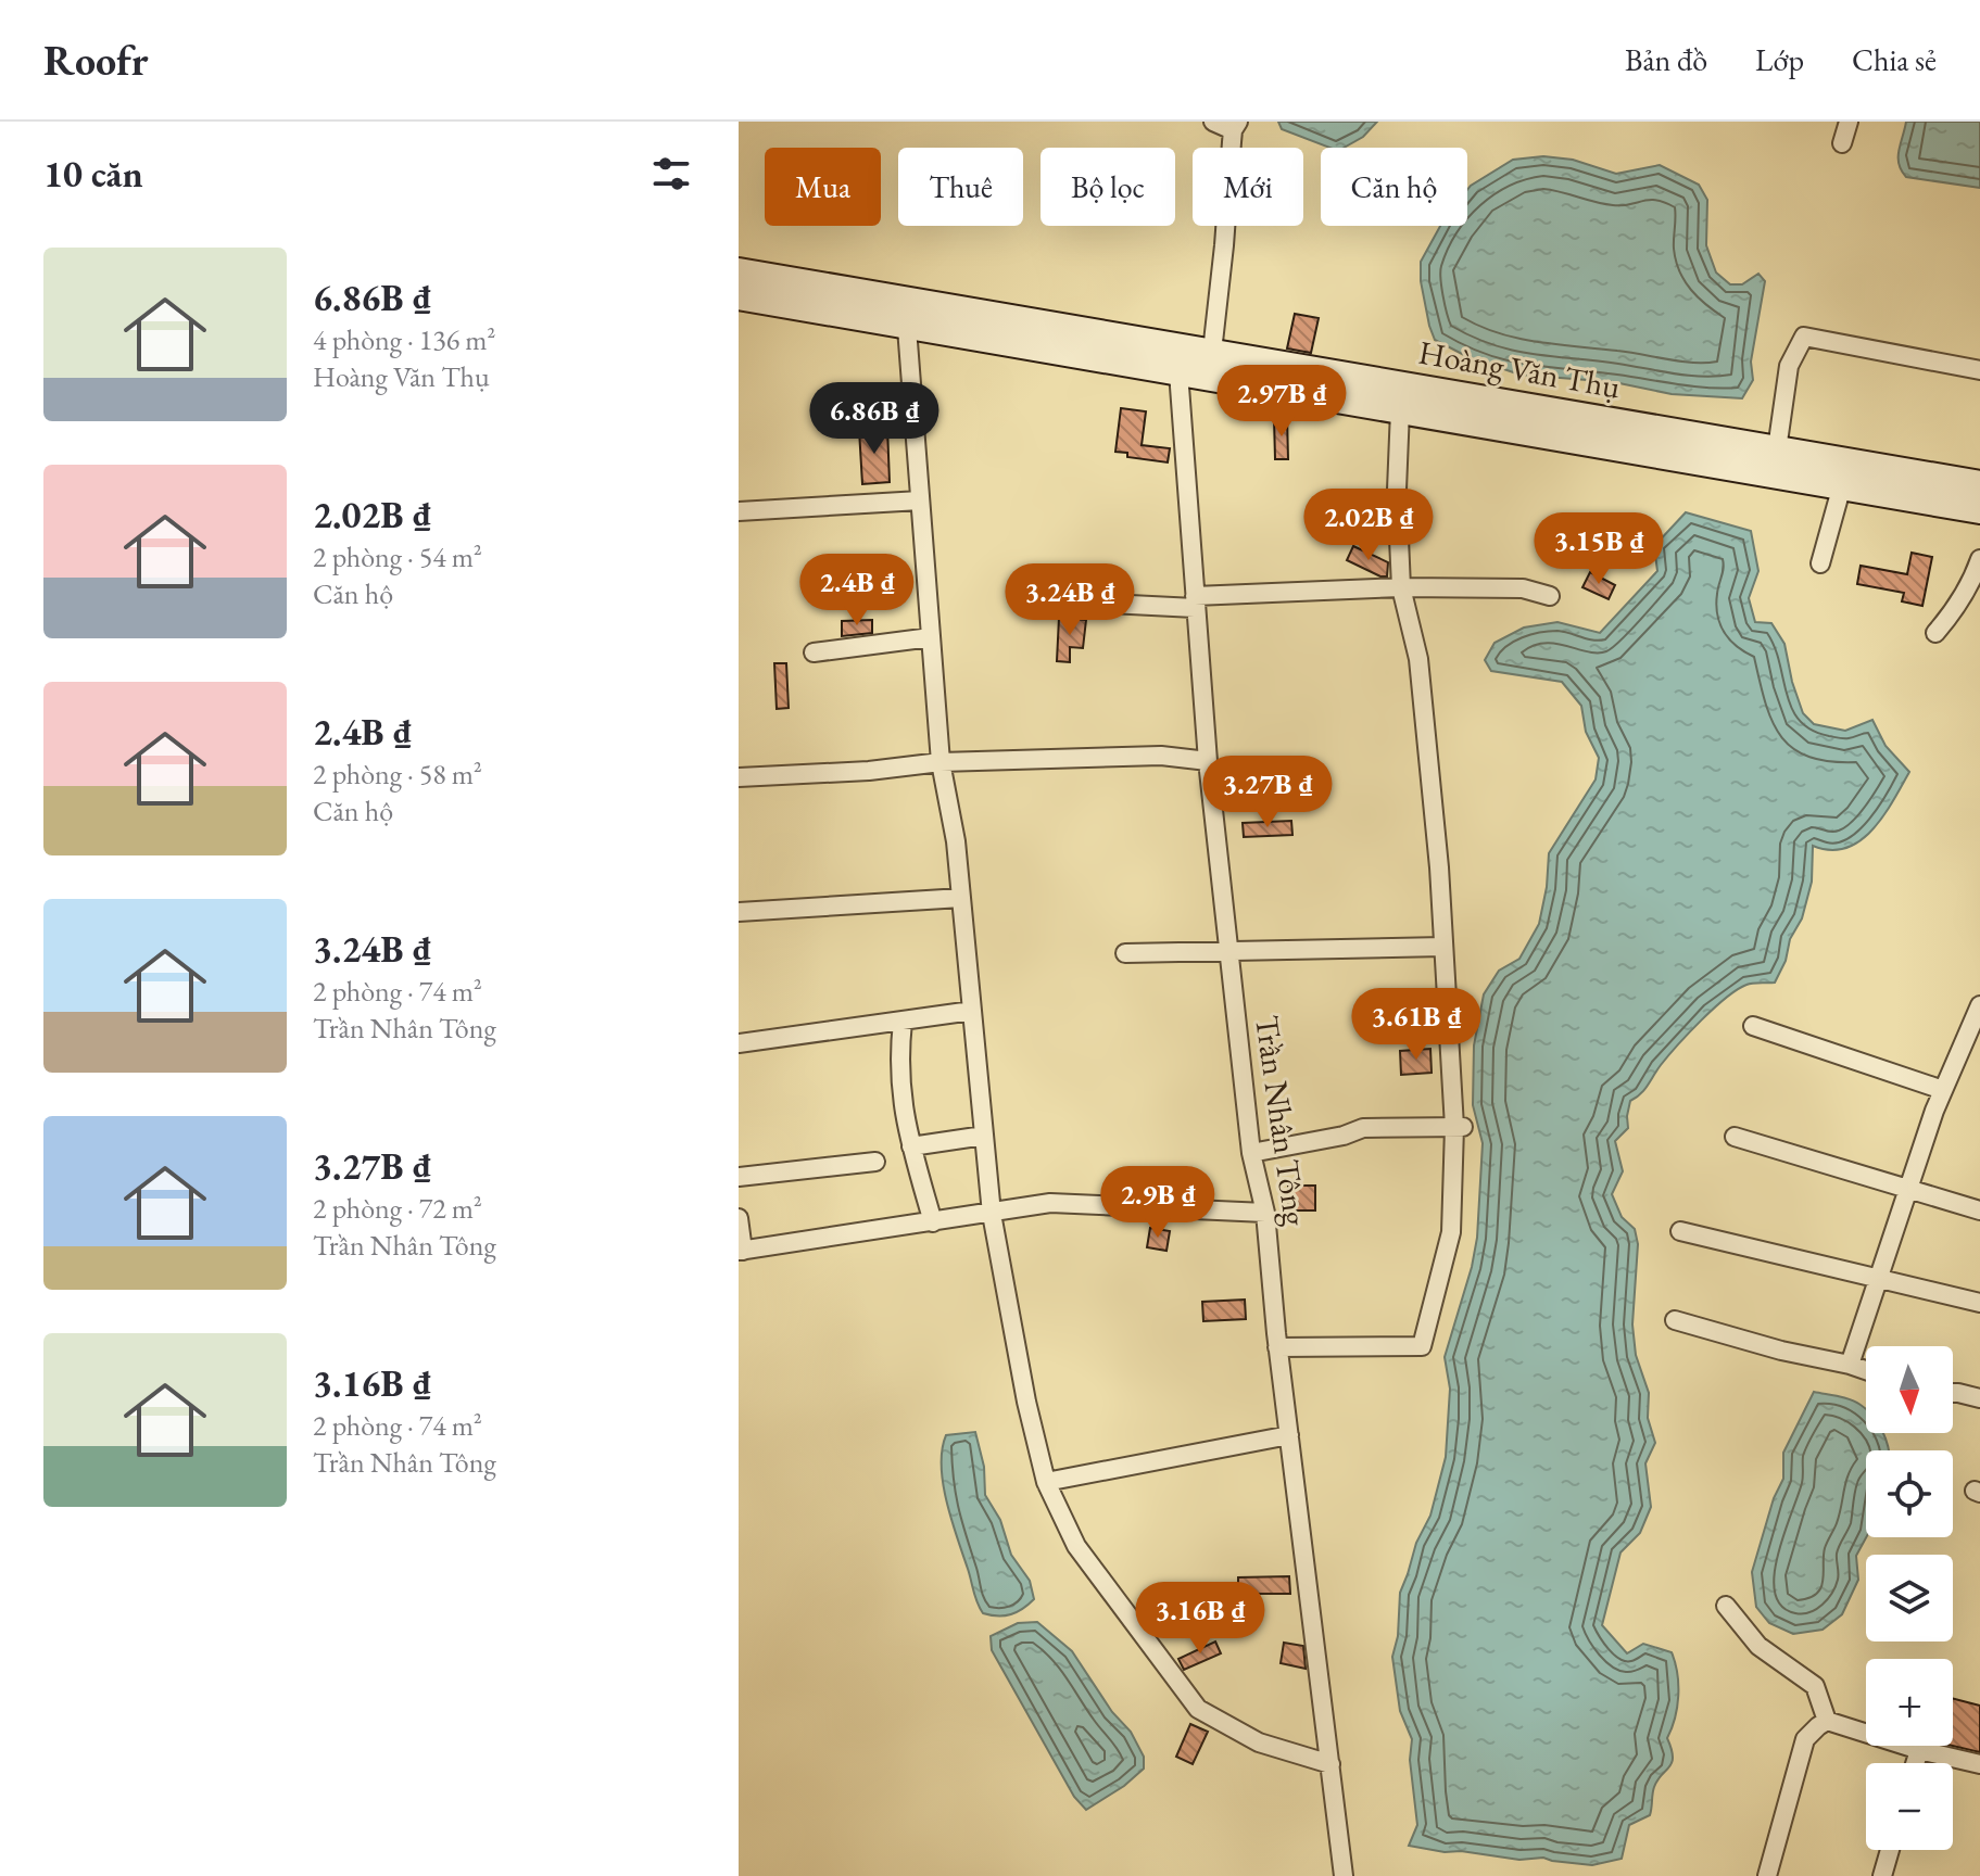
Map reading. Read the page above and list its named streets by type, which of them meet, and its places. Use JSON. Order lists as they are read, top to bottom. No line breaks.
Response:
{"streets":{"main road":["Hoàng Văn Thụ"],"street":["Trần Nhân Tông"]},"crossings":[["Hoàng Văn Thụ","Trần Nhân Tông"]],"north":"bottom","page":{"header":"Roofr","nav":["Bản đồ","Lớp","Chia sẻ"],"heading":"10 căn","chip":["Mua","Thuê","Bộ lọc","Mới","Căn hộ"],"list":[{"name":"6.86B ₫","note":"4 phòng · 136 m² · Hoàng Văn Thụ"},{"name":"2.02B ₫","note":"2 phòng · 54 m² · Căn hộ"},{"name":"2.4B ₫","note":"2 phòng · 58 m² · Căn hộ"},{"name":"3.24B ₫","note":"2 phòng · 74 m² · Trần Nhân Tông"},{"name":"3.27B ₫","note":"2 phòng · 72 m² · Trần Nhân Tông"},{"name":"3.16B ₫","note":"2 phòng · 74 m² · Trần Nhân Tông"}],"price":["2.97B ₫","6.86B ₫","2.02B ₫","3.15B ₫","2.4B ₫","3.24B ₫","3.27B ₫","3.61B ₫","2.9B ₫","3.16B ₫"],"map_buttons":["+","−"]}}
